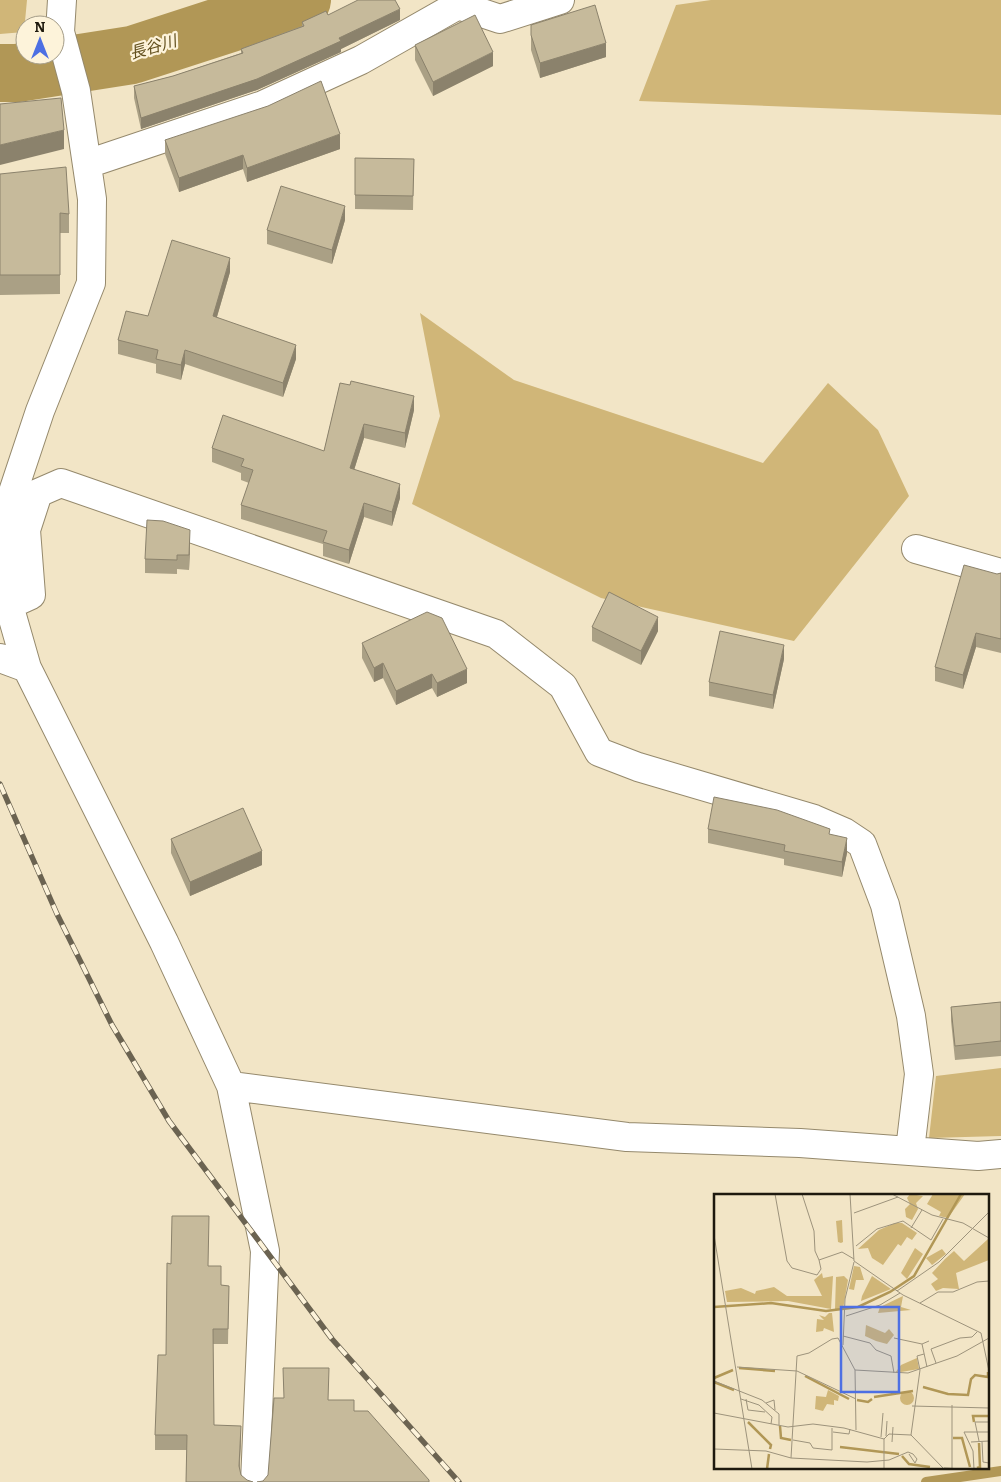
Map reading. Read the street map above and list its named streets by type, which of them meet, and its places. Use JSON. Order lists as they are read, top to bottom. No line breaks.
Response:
{"water":["長谷川"],"north":"top"}
